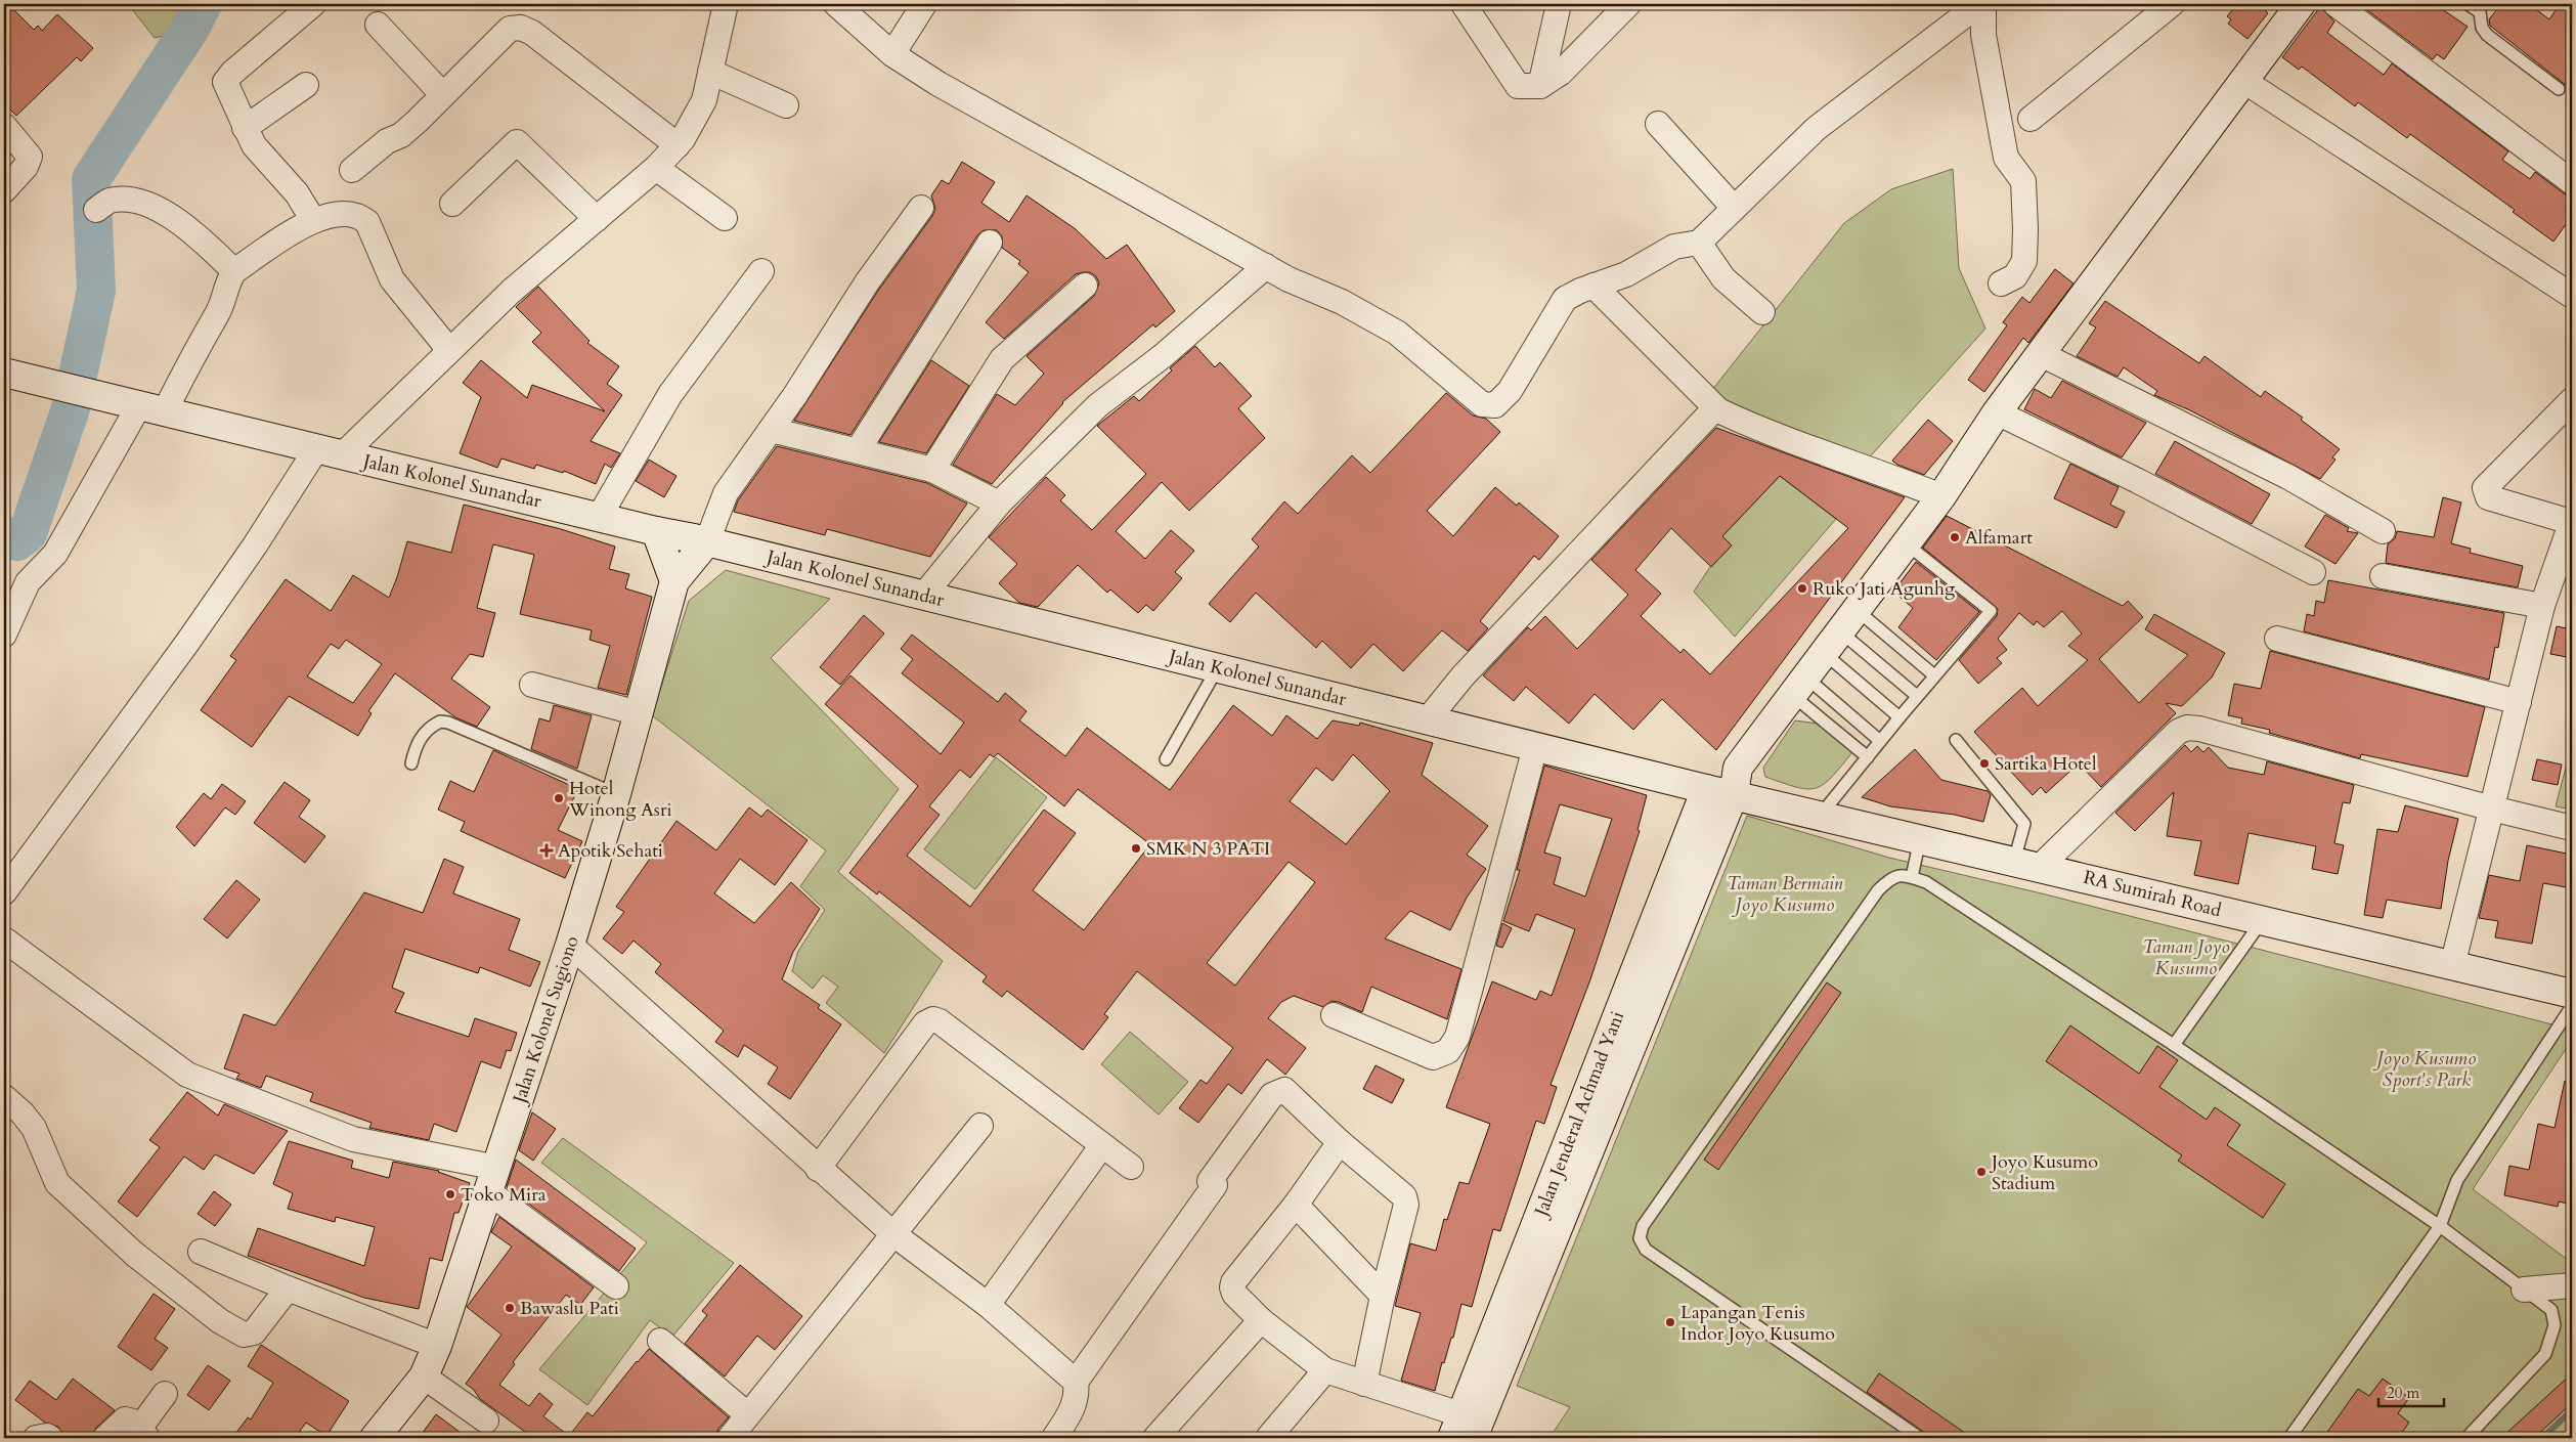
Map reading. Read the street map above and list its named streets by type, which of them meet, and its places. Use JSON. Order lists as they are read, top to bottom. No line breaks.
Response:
{"streets":{"main road":["Jalan Kolonel Sunandar","RA Sumirah Road","Jalan Kolonel Sugiono","Jalan Jenderal Achmad Yani"]},"crossings":[["Jalan Kolonel Sunandar","RA Sumirah Road"],["Jalan Kolonel Sunandar","Jalan Kolonel Sugiono"],["Jalan Kolonel Sunandar","Jalan Jenderal Achmad Yani"],["RA Sumirah Road","Jalan Jenderal Achmad Yani"]],"parks":["Taman Bermain Joyo Kusumo","Taman Joyo Kusumo","Joyo Kusumo Sport's Park"],"places":{"other":["Alfamart","Ruko Jati Agunhg","Sartika Hotel","Hotel Winong Asri","SMK N 3 PATI","Joyo Kusumo Stadium","Toko Mira","Bawaslu Pati","Lapangan Tenis Indor Joyo Kusumo"],"health":["Apotik Sehati"]},"scale_bar":"20 m"}
